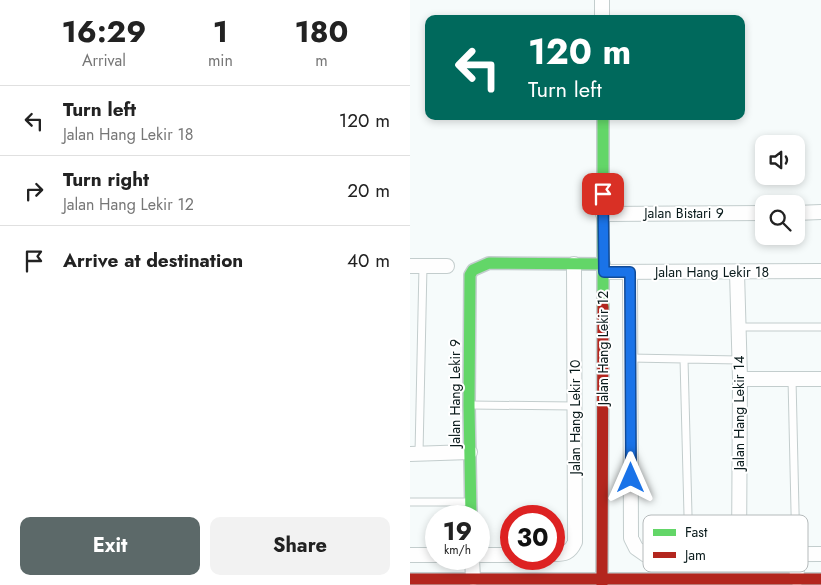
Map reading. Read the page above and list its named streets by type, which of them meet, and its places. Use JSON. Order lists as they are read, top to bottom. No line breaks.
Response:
{"streets":{"street":["Jalan Bistari 9","Jalan Hang Lekir 18","Jalan Hang Lekir 12","Jalan Hang Lekir 9","Jalan Hang Lekir 14","Jalan Hang Lekir 10"]},"crossings":[["Jalan Bistari 9","Jalan Hang Lekir 12"],["Jalan Hang Lekir 18","Jalan Hang Lekir 12"],["Jalan Hang Lekir 18","Jalan Hang Lekir 9"],["Jalan Hang Lekir 18","Jalan Hang Lekir 14"],["Jalan Hang Lekir 18","Jalan Hang Lekir 10"]],"legend":["Fast","Jam"],"page":{"eta":["16:29","Arrival","1","min","180","m"],"turn":["120 m","Turn left"],"list":[{"name":"Turn left","note":"Jalan Hang Lekir 18","value":"120 m"},{"name":"Turn right","note":"Jalan Hang Lekir 12","value":"20 m"},{"name":"Arrive at destination","value":"40 m"}],"speed":"19 km/h","limit":"30","buttons":["Exit","Share"]}}
